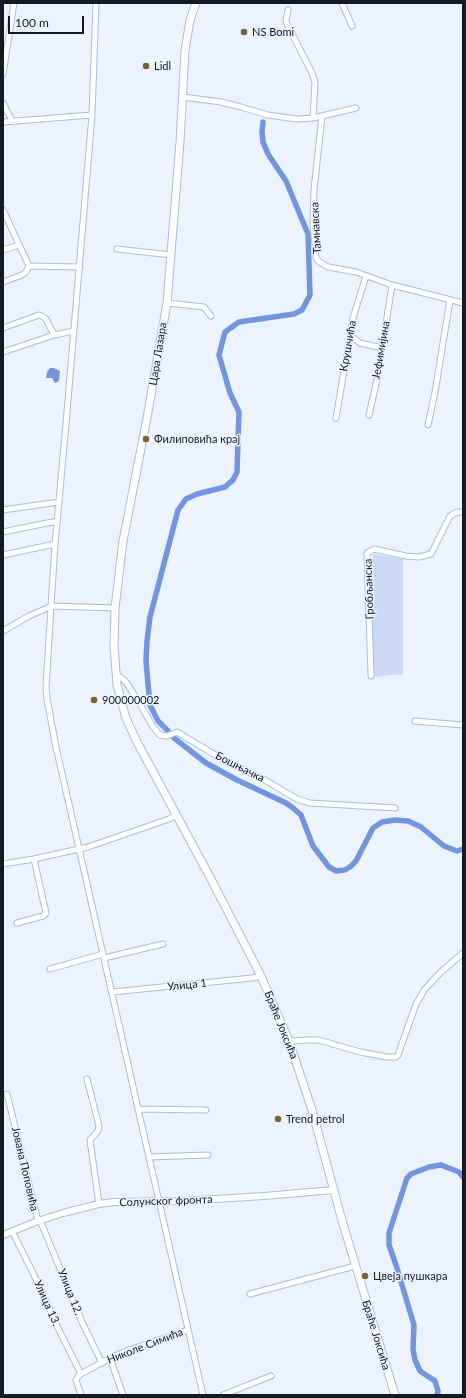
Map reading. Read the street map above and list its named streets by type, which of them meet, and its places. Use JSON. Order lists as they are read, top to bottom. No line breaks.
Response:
{"streets":{"main road":["Цара Лазара","Браће Јоксића"],"street":["Тамнавска","Крушчића","Јефимијина","Гробљанска","Бошњачка","Улица 1","Јована Поповића","Солунског фронта","Улица 12.","Улица 13.","Николе Симића"]},"crossings":[["Тамнавска","Крушчића"],["Тамнавска","Јефимијина"],["Цара Лазара","Бошњачка"],["Цара Лазара","Браће Јоксића"],["Бошњачка","Браће Јоксића"],["Улица 1","Браће Јоксића"],["Браће Јоксића","Солунског фронта"],["Јована Поповића","Солунског фронта"],["Јована Поповића","Улица 12."],["Солунског фронта","Улица 12."],["Солунског фронта","Улица 13."],["Улица 12.","Николе Симића"],["Улица 13.","Николе Симића"]],"places":["NS Bomi","Lidl","Филиповића крај","900000002","Trend petrol","Цвеја пушкара"],"scale_bar":"100 m"}
